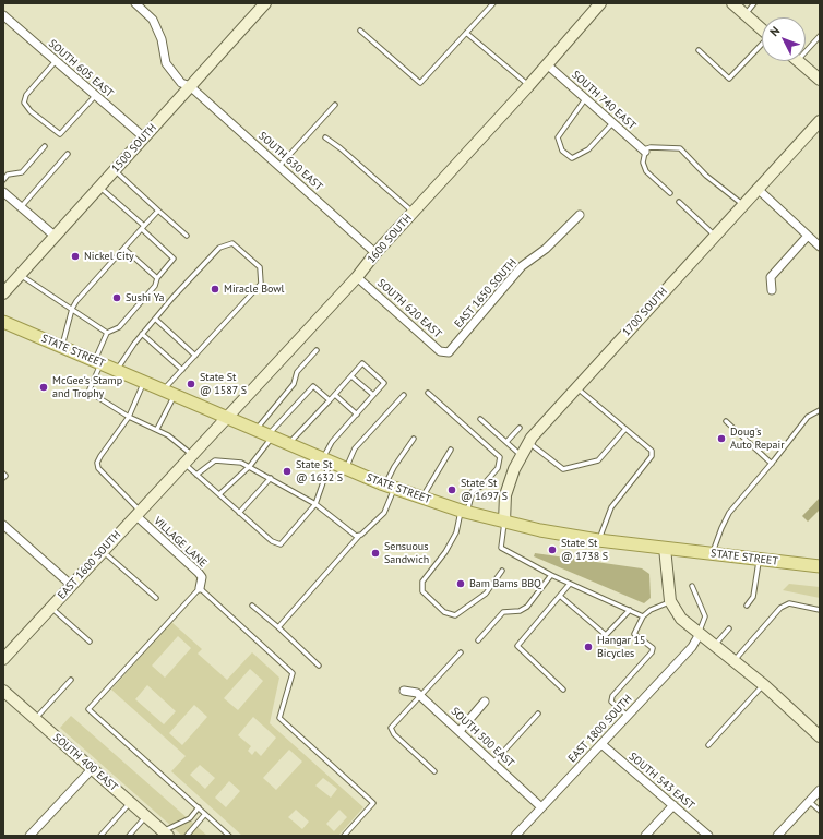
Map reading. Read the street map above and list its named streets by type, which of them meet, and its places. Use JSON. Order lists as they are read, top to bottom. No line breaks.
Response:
{"streets":{"main road":["STATE STREET"],"street":["SOUTH 605 EAST","SOUTH 740 EAST","1500 SOUTH","SOUTH 630 EAST","1600 SOUTH","EAST 1650 SOUTH","SOUTH 620 EAST","1700 SOUTH","VILLAGE LANE","EAST 1600 SOUTH","EAST 1800 SOUTH","SOUTH 500 EAST","SOUTH 400 EAST","SOUTH 543 EAST"]},"crossings":[["SOUTH 605 EAST","1500 SOUTH"],["SOUTH 740 EAST","1600 SOUTH"],["1500 SOUTH","SOUTH 630 EAST"],["SOUTH 630 EAST","1600 SOUTH"],["1600 SOUTH","SOUTH 620 EAST"],["1600 SOUTH","STATE STREET"],["1600 SOUTH","EAST 1600 SOUTH"],["EAST 1650 SOUTH","SOUTH 620 EAST"],["1700 SOUTH","STATE STREET"],["VILLAGE LANE","EAST 1600 SOUTH"],["EAST 1800 SOUTH","SOUTH 500 EAST"],["EAST 1800 SOUTH","SOUTH 543 EAST"]],"places":["Nickel City","Miracle Bowl","Sushi Ya","State St @ 1587 S","McGee's Stamp and Trophy","Doug's Auto Repair","State St @ 1632 S","State St @ 1697 S","State St @ 1738 S","Sensuous Sandwich","Bam Bams BBQ","Hangar 15 Bicycles"],"north":"top left"}
